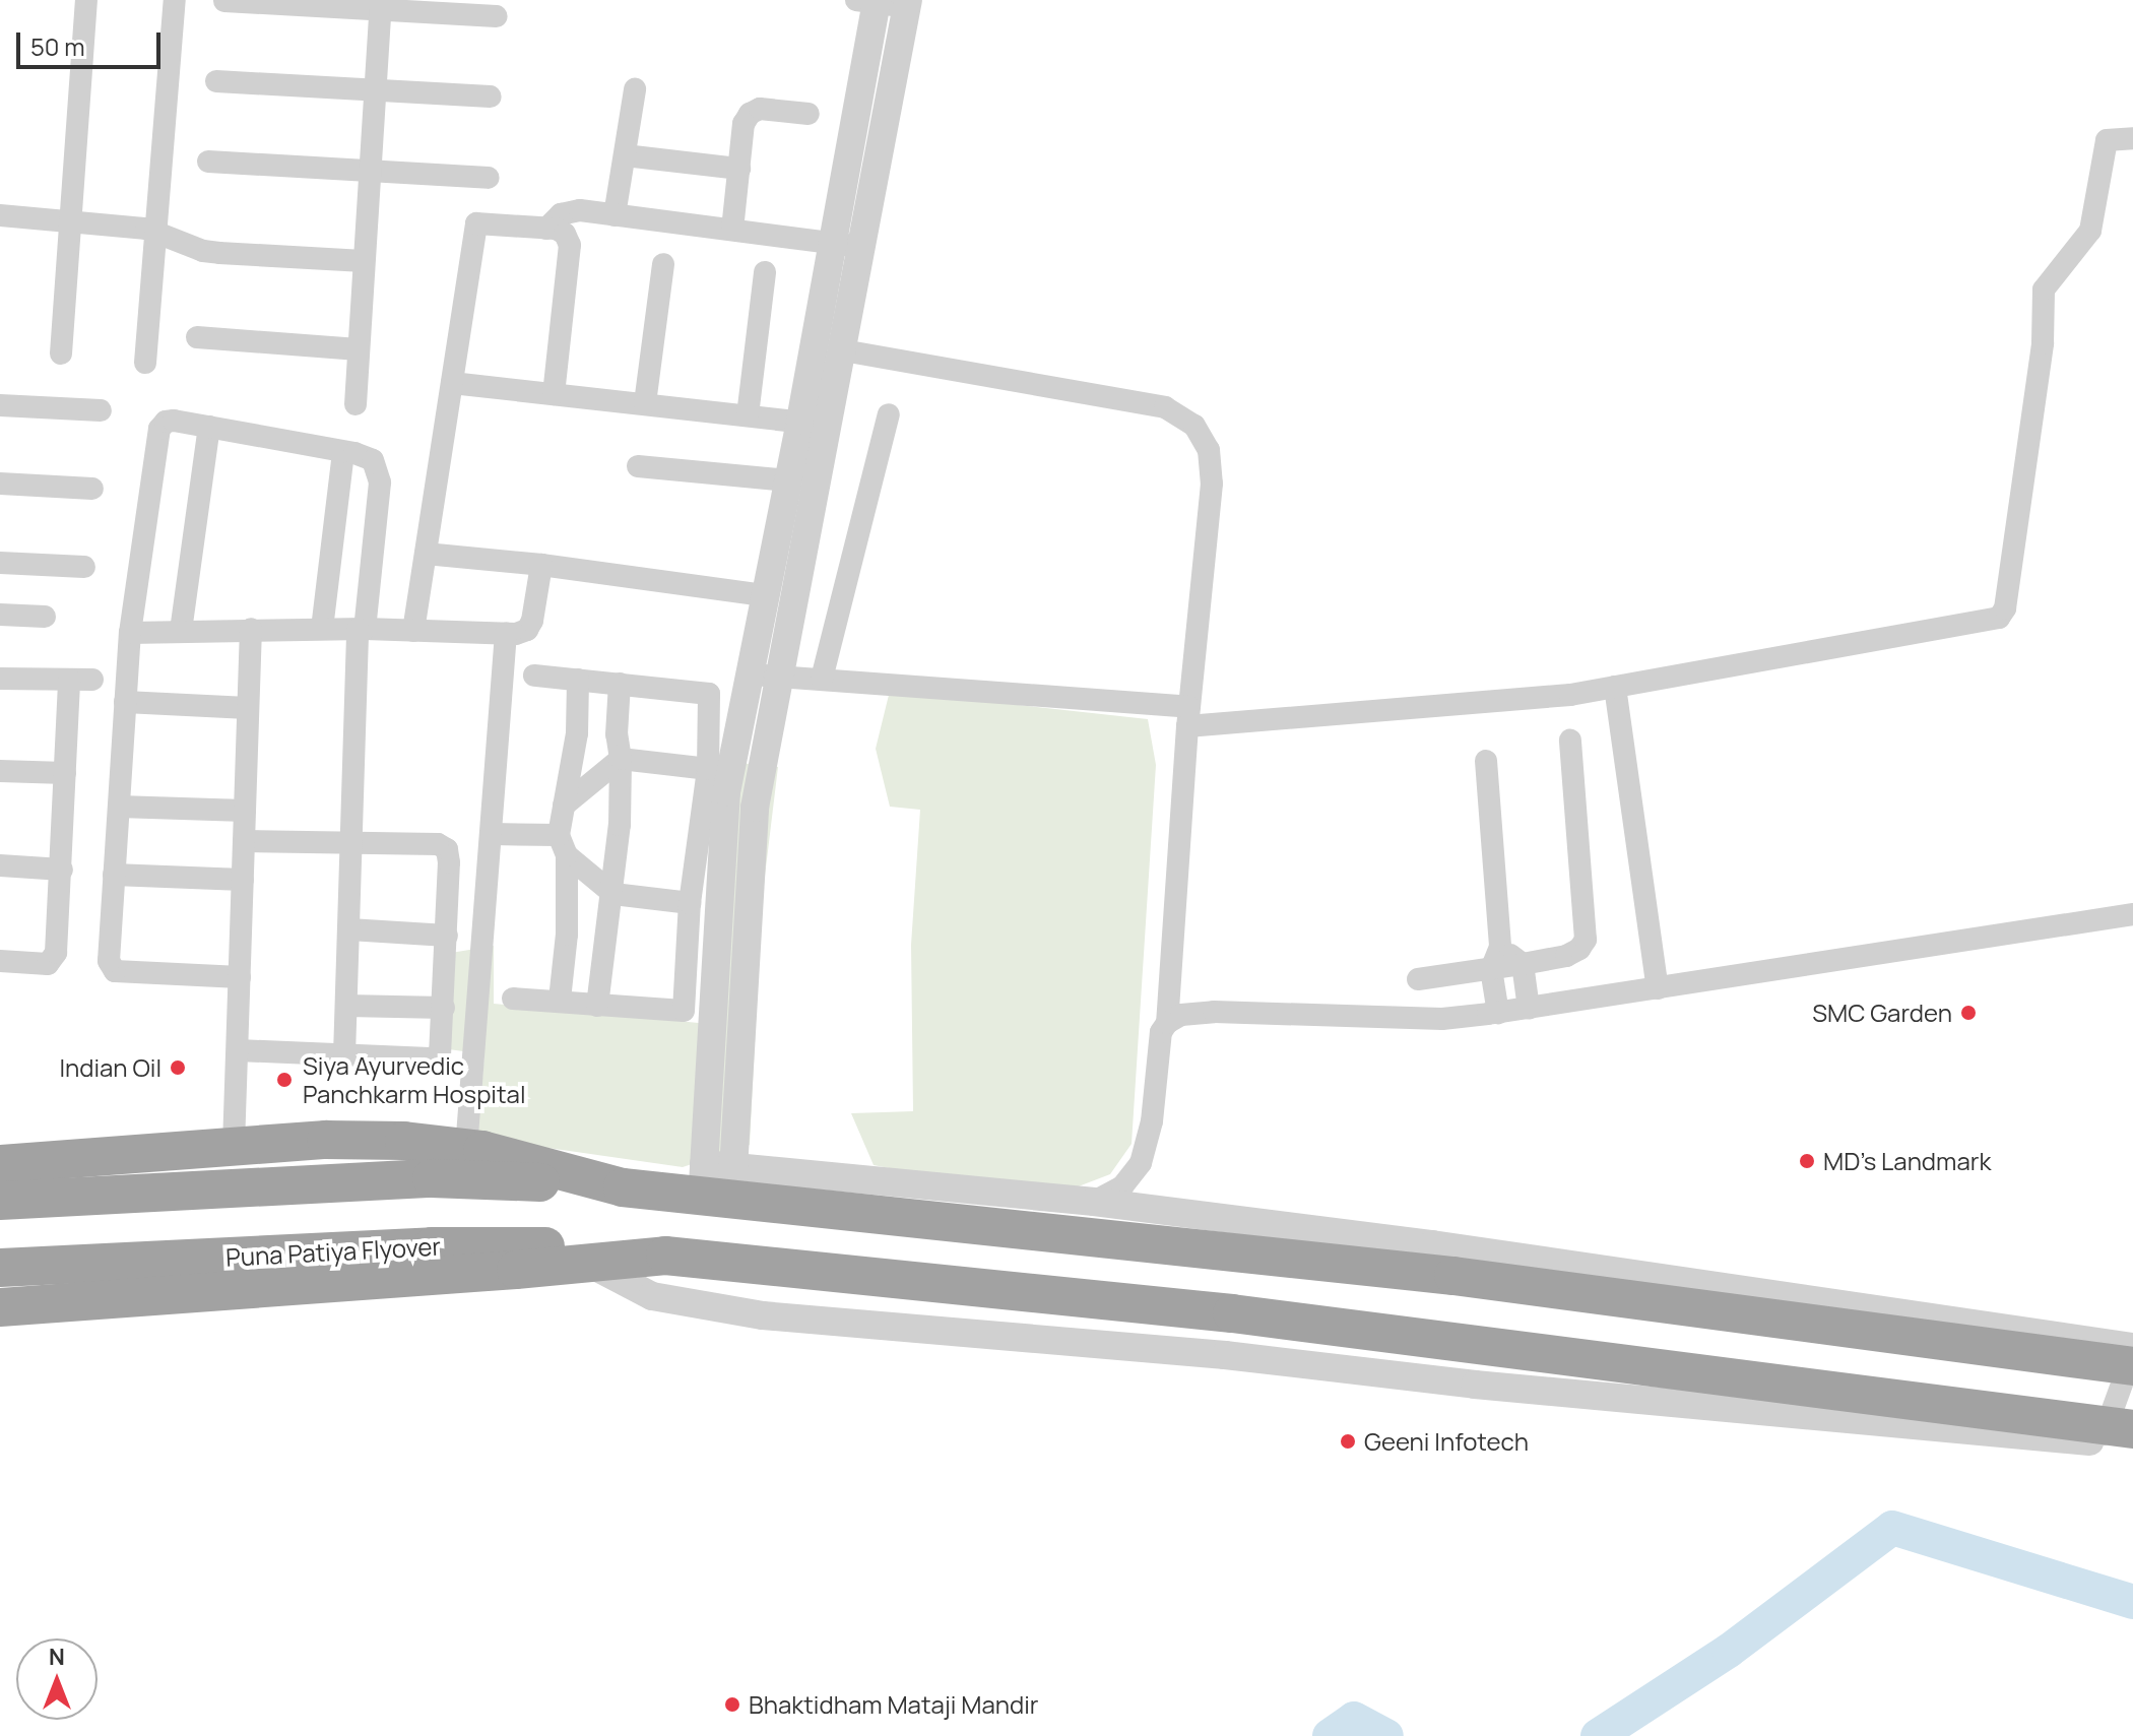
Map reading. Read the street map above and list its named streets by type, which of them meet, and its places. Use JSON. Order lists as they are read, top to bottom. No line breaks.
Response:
{"streets":{"highway":["Puna Patiya Flyover"]},"places":["SMC Garden","Indian Oil","Siya Ayurvedic Panchkarm Hospital","MD's Landmark","Geeni Infotech","Bhaktidham Mataji Mandir"],"scale_bar":"50 m","north":"top"}
